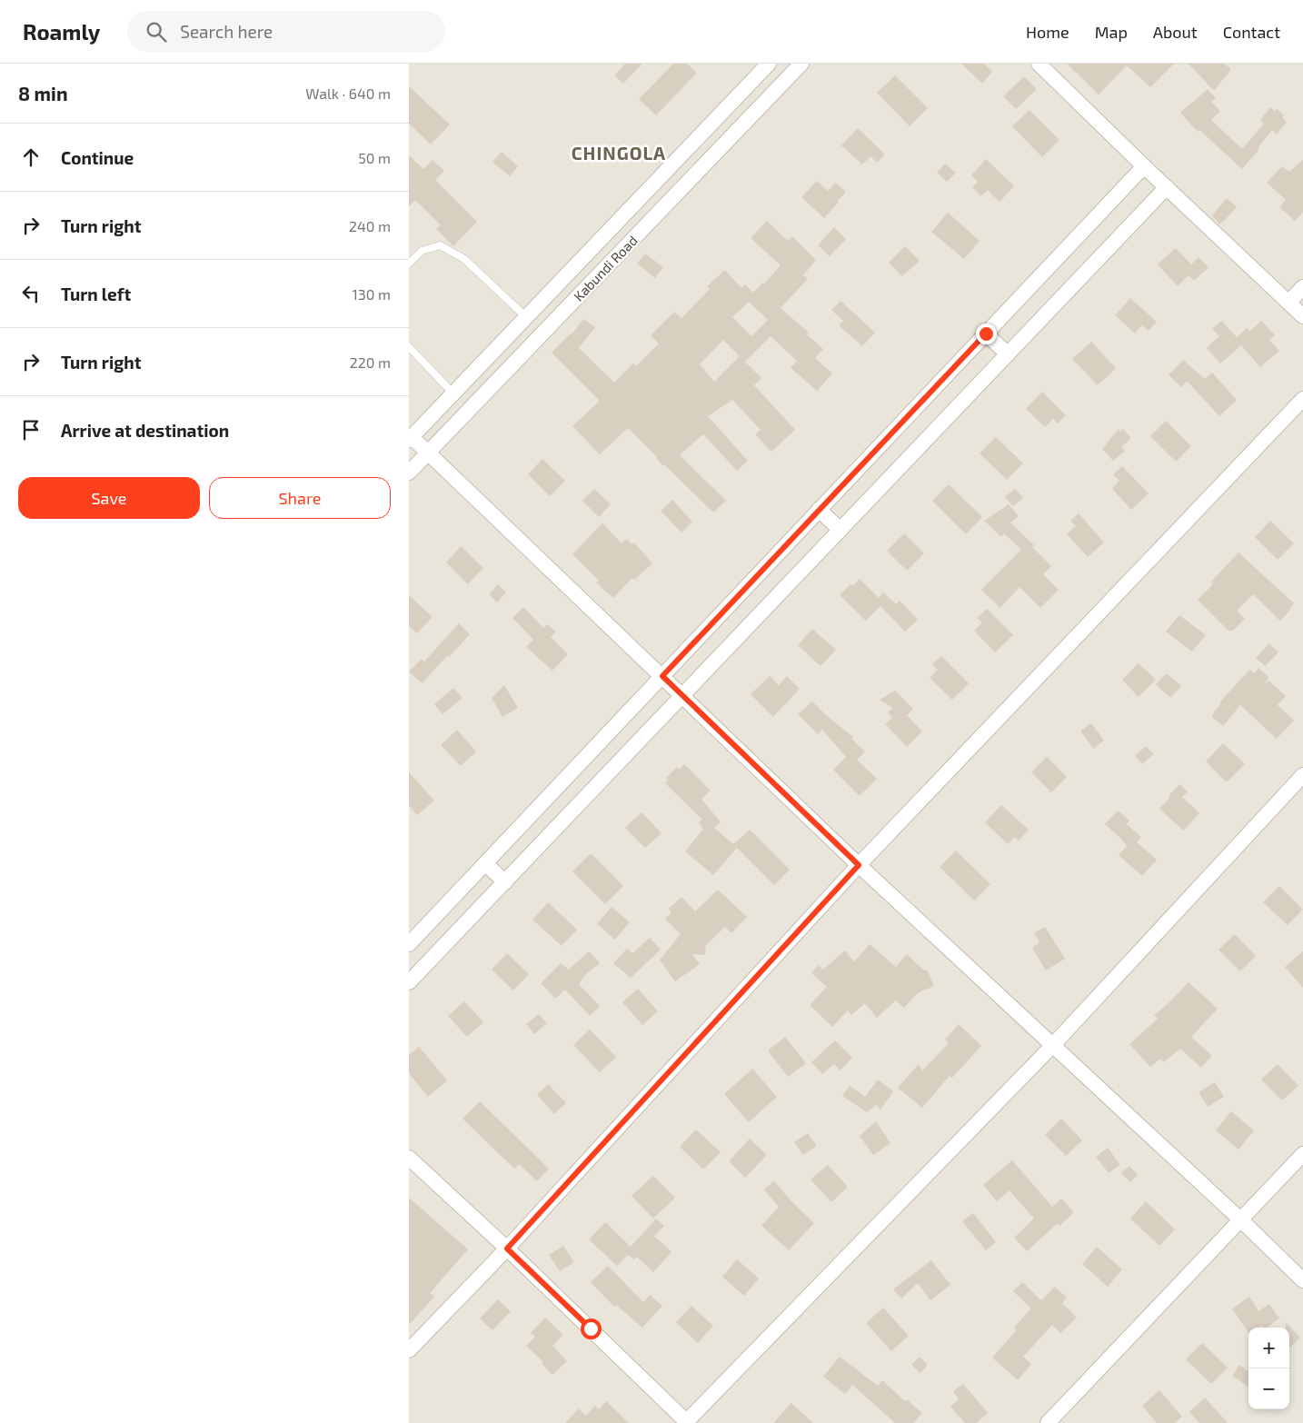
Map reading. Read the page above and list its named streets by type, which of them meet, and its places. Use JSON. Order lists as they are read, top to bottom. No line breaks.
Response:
{"streets":{"street":["Kabundi Road"]},"districts":["CHINGOLA"],"page":{"header":"Roamly","search":"Search here","nav":["Home","Map","About","Contact"],"heading":["8 min","Walk · 640 m"],"list":[["Continue","50 m"],["Turn right","240 m"],["Turn left","130 m"],["Turn right","220 m"],"Arrive at destination"],"buttons":["Save","Share"],"map_buttons":["+","−"]}}
